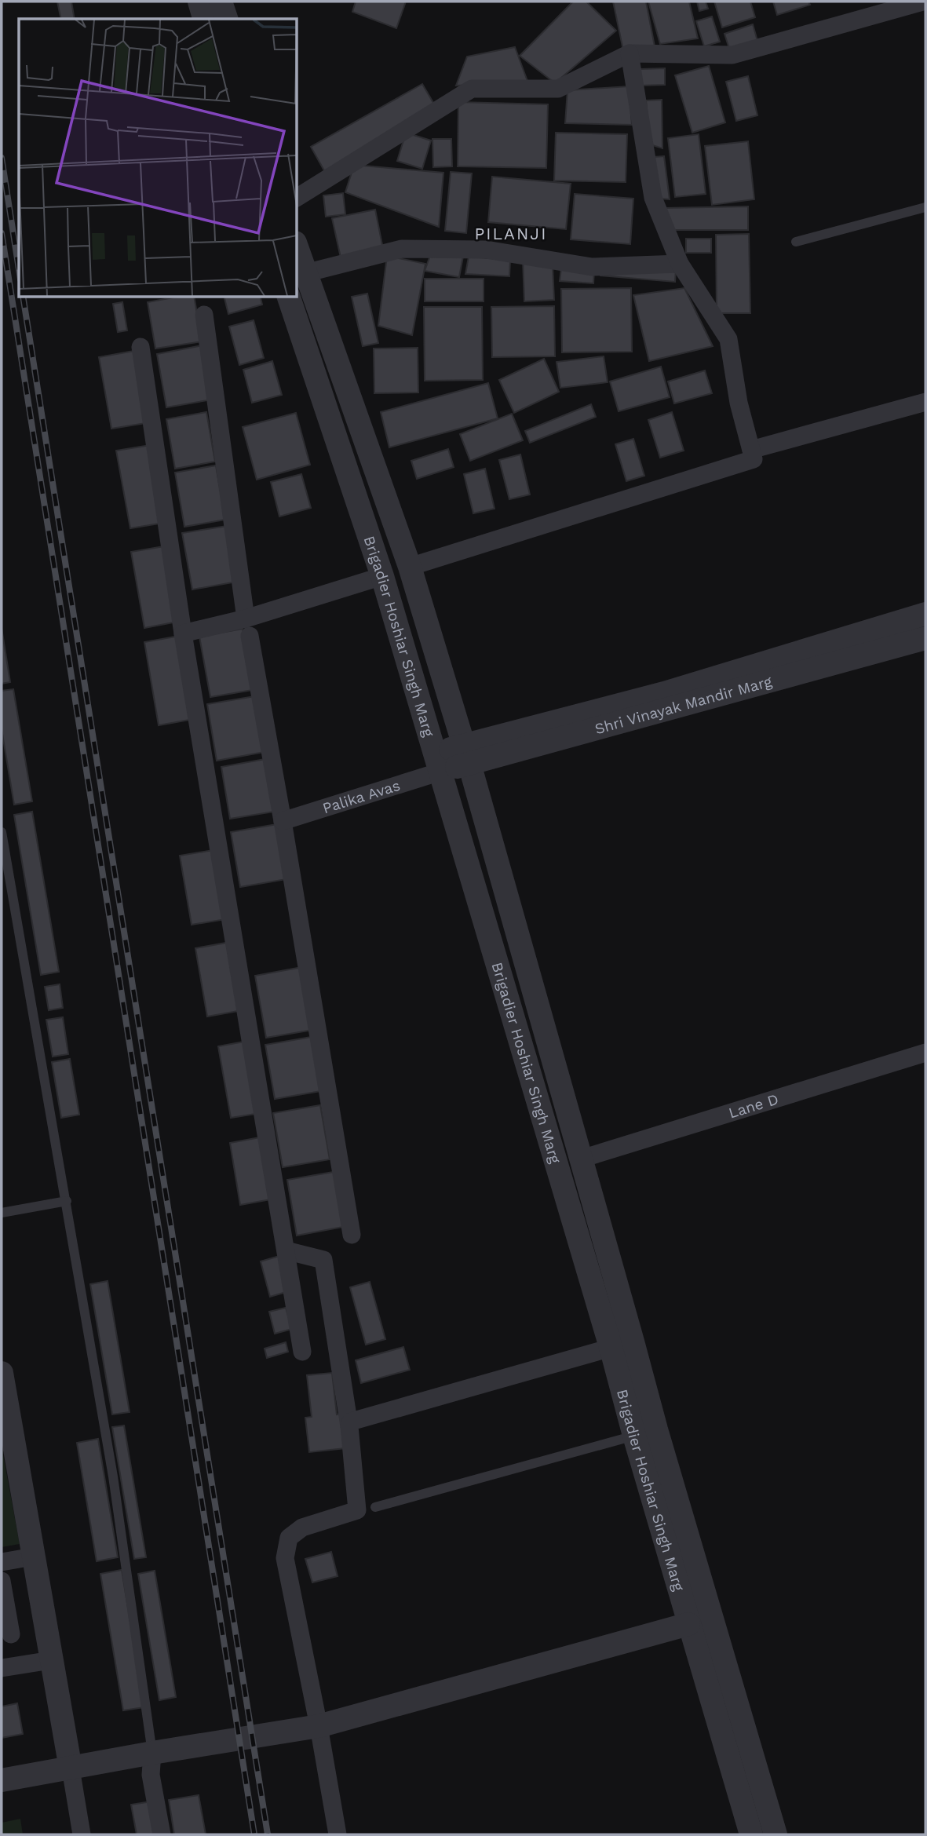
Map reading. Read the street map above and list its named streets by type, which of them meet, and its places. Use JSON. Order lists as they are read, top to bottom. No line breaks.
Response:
{"streets":{"street":["Brigadier Hoshiar Singh Marg","Shri Vinayak Mandir Marg","Palika Avas","Lane D"]},"crossings":[["Brigadier Hoshiar Singh Marg","Shri Vinayak Mandir Marg"],["Brigadier Hoshiar Singh Marg","Palika Avas"],["Shri Vinayak Mandir Marg","Palika Avas"]],"districts":["PILANJI"]}
